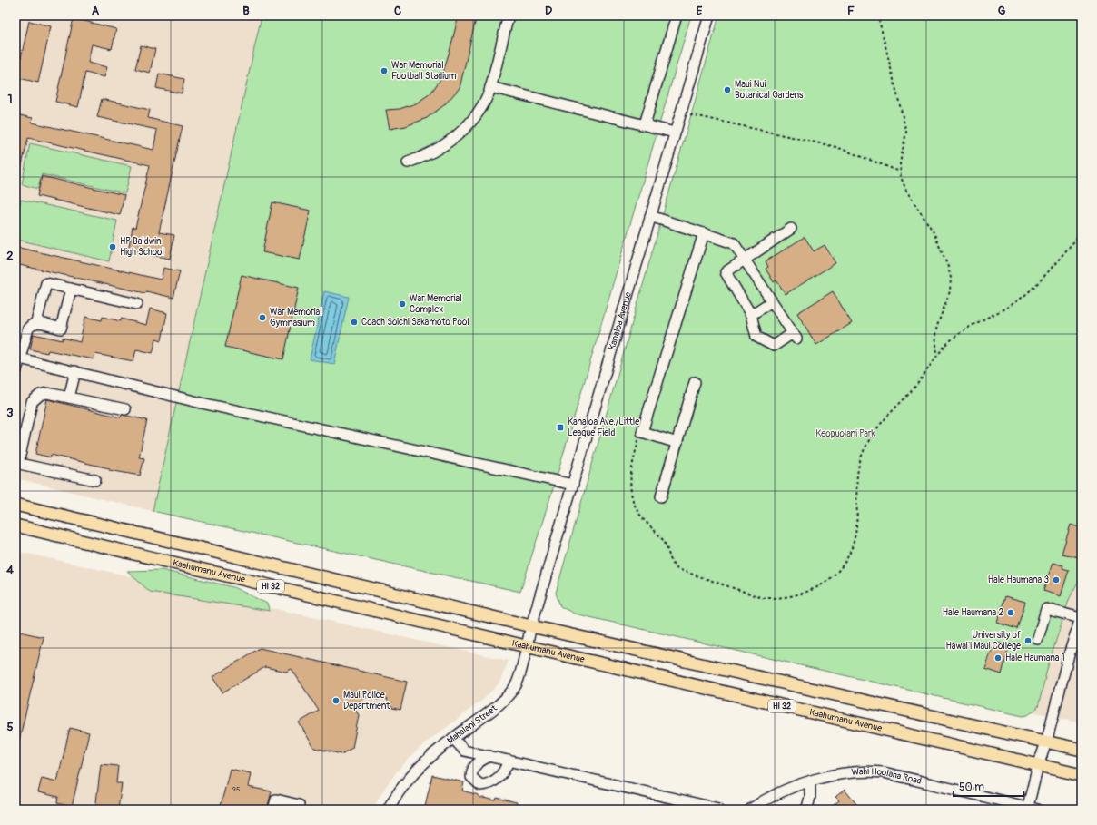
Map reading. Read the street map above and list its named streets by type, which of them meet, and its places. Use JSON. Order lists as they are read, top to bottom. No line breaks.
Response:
{"streets":{"main road":["Kaahumanu Avenue","HI 32"],"street":["Kanaloa Avenue","Mahalani Street","Wahi Hoolaha Road"]},"crossings":[["Kanaloa Avenue","HI 32"],["Kanaloa Avenue","Mahalani Street"],["Kaahumanu Avenue","Mahalani Street"],["HI 32","Mahalani Street"]],"parks":["Keopuolani Park"],"places":{"other":["War Memorial Football Stadium","Maui Nui Botanical Gardens","HP Baldwin High School","War Memorial Complex","War Memorial Gymnasium","Coach Soichi Sakamoto Pool","Hale Haumana 3","Hale Haumana 2","University of Hawai‘i Maui College","Hale Haumana 1","Maui Police Department"],"transit":["Kanaloa Ave./Little League Field"]},"house_numbers":["95"],"scale_bar":"50 m","grid":{"columns":["A","B","C","D","E","F","G"],"rows":["1","2","3","4","5"]}}
